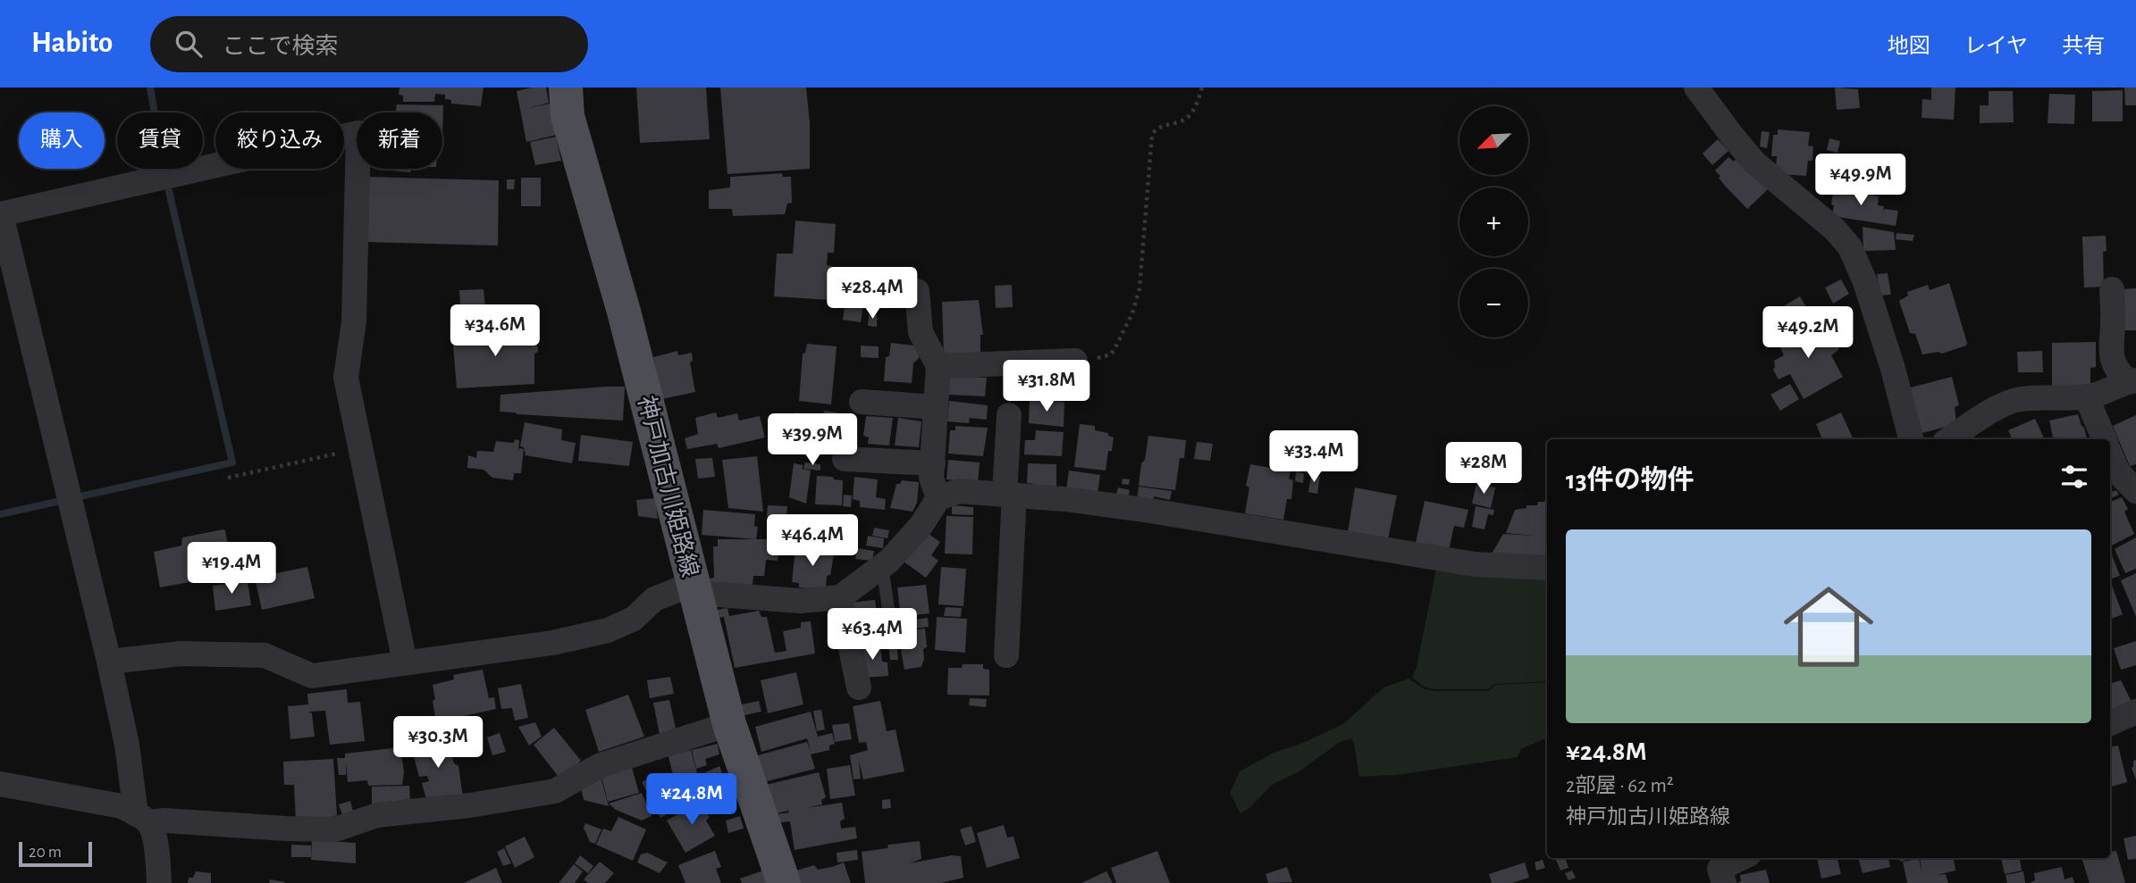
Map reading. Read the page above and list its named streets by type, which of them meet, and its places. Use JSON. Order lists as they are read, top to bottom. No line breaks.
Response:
{"streets":{"main road":["神戸加古川姫路線"]},"scale_bar":"20 m","north":"bottom left","page":{"header":"Habito","search":"ここで検索","nav":["地図","レイヤ","共有"],"map_buttons":["+","−"],"chip":["購入","賃貸","絞り込み","新着"],"price":["¥49.9M","¥28.4M","¥34.6M","¥49.2M","¥31.8M","¥39.9M","¥33.4M","¥28M","¥46.4M","¥19.4M","¥63.4M","¥30.3M","¥24.8M"],"heading":"13件の物件","list":[{"name":"¥24.8M","note":"2部屋 · 62 m² · 神戸加古川姫路線"}],"scale":"20 m"}}
